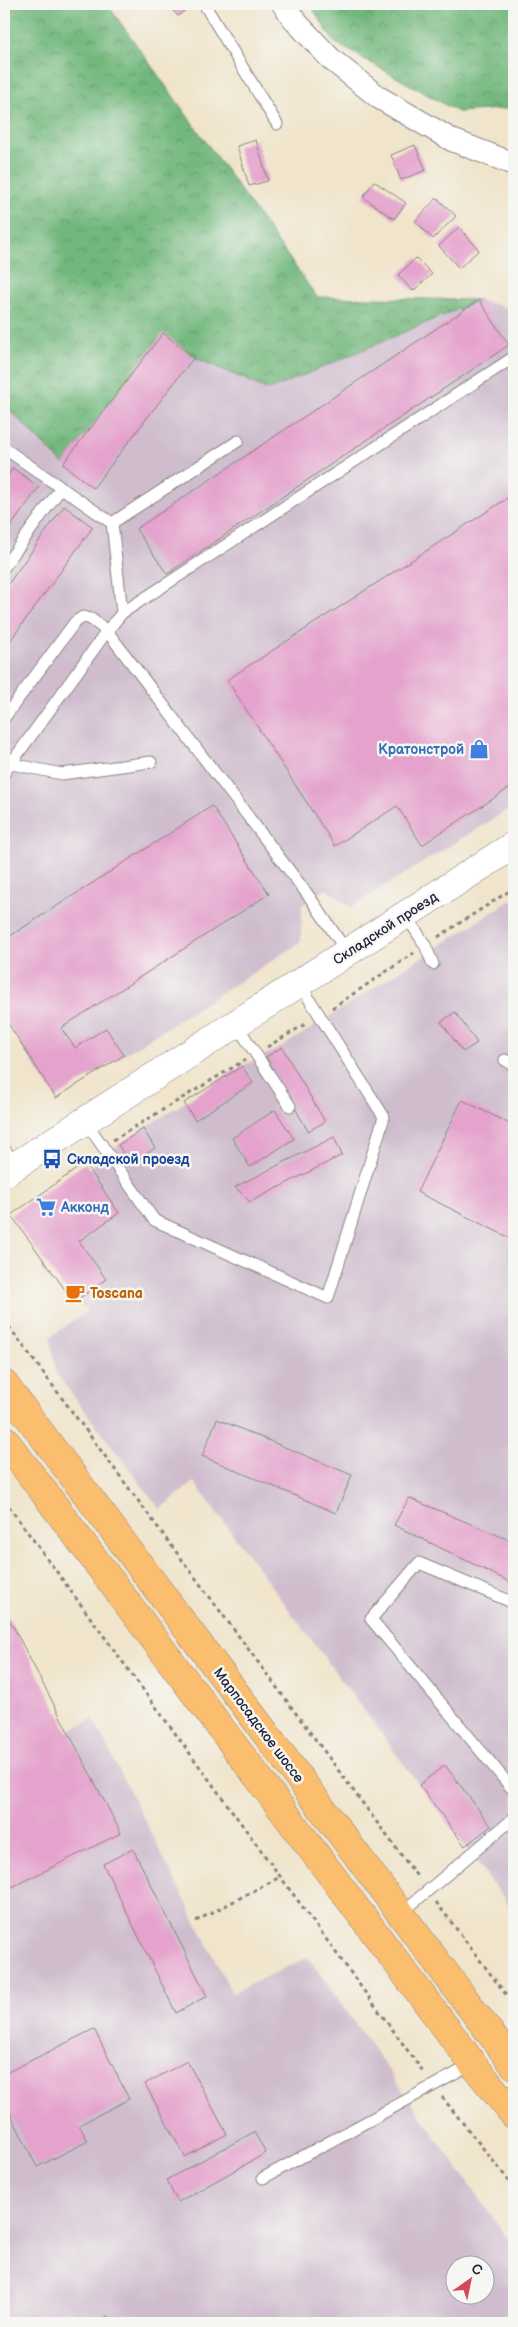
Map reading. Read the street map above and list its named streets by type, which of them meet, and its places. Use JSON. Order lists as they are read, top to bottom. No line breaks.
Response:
{"streets":{"main road":["Марпосадское шоссе"],"street":["Складской проезд"]},"places":{"shop":["Кратонстрой"],"bus stop":["Складской проезд"],"supermarket":["Акконд"],"cafe":["Toscana"]},"north":"top right"}
